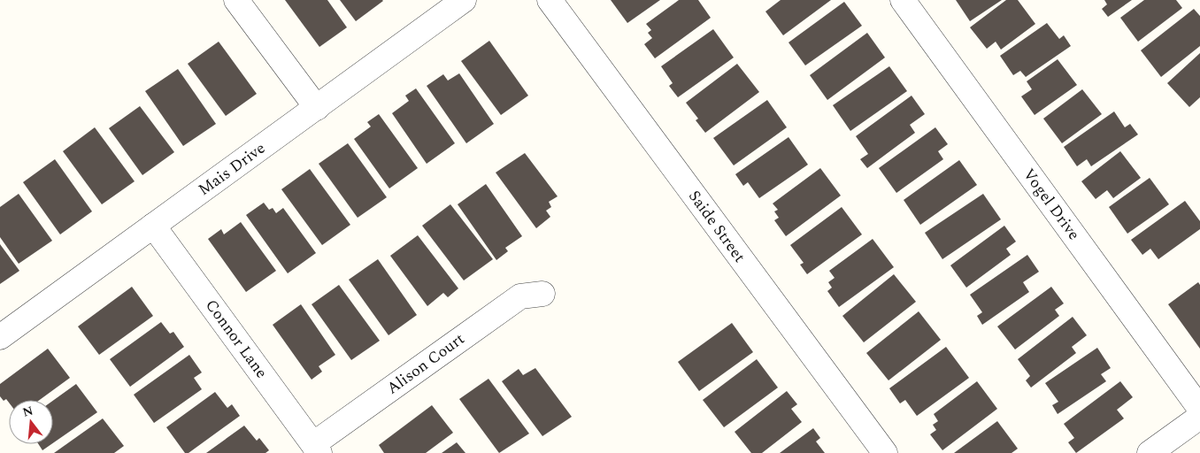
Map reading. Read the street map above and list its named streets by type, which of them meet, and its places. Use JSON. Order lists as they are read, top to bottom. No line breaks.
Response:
{"streets":{"street":["Mais Drive","Vogel Drive","Saide Street","Connor Lane","Alison Court"]},"crossings":[["Mais Drive","Connor Lane"],["Connor Lane","Alison Court"]],"north":"top"}
